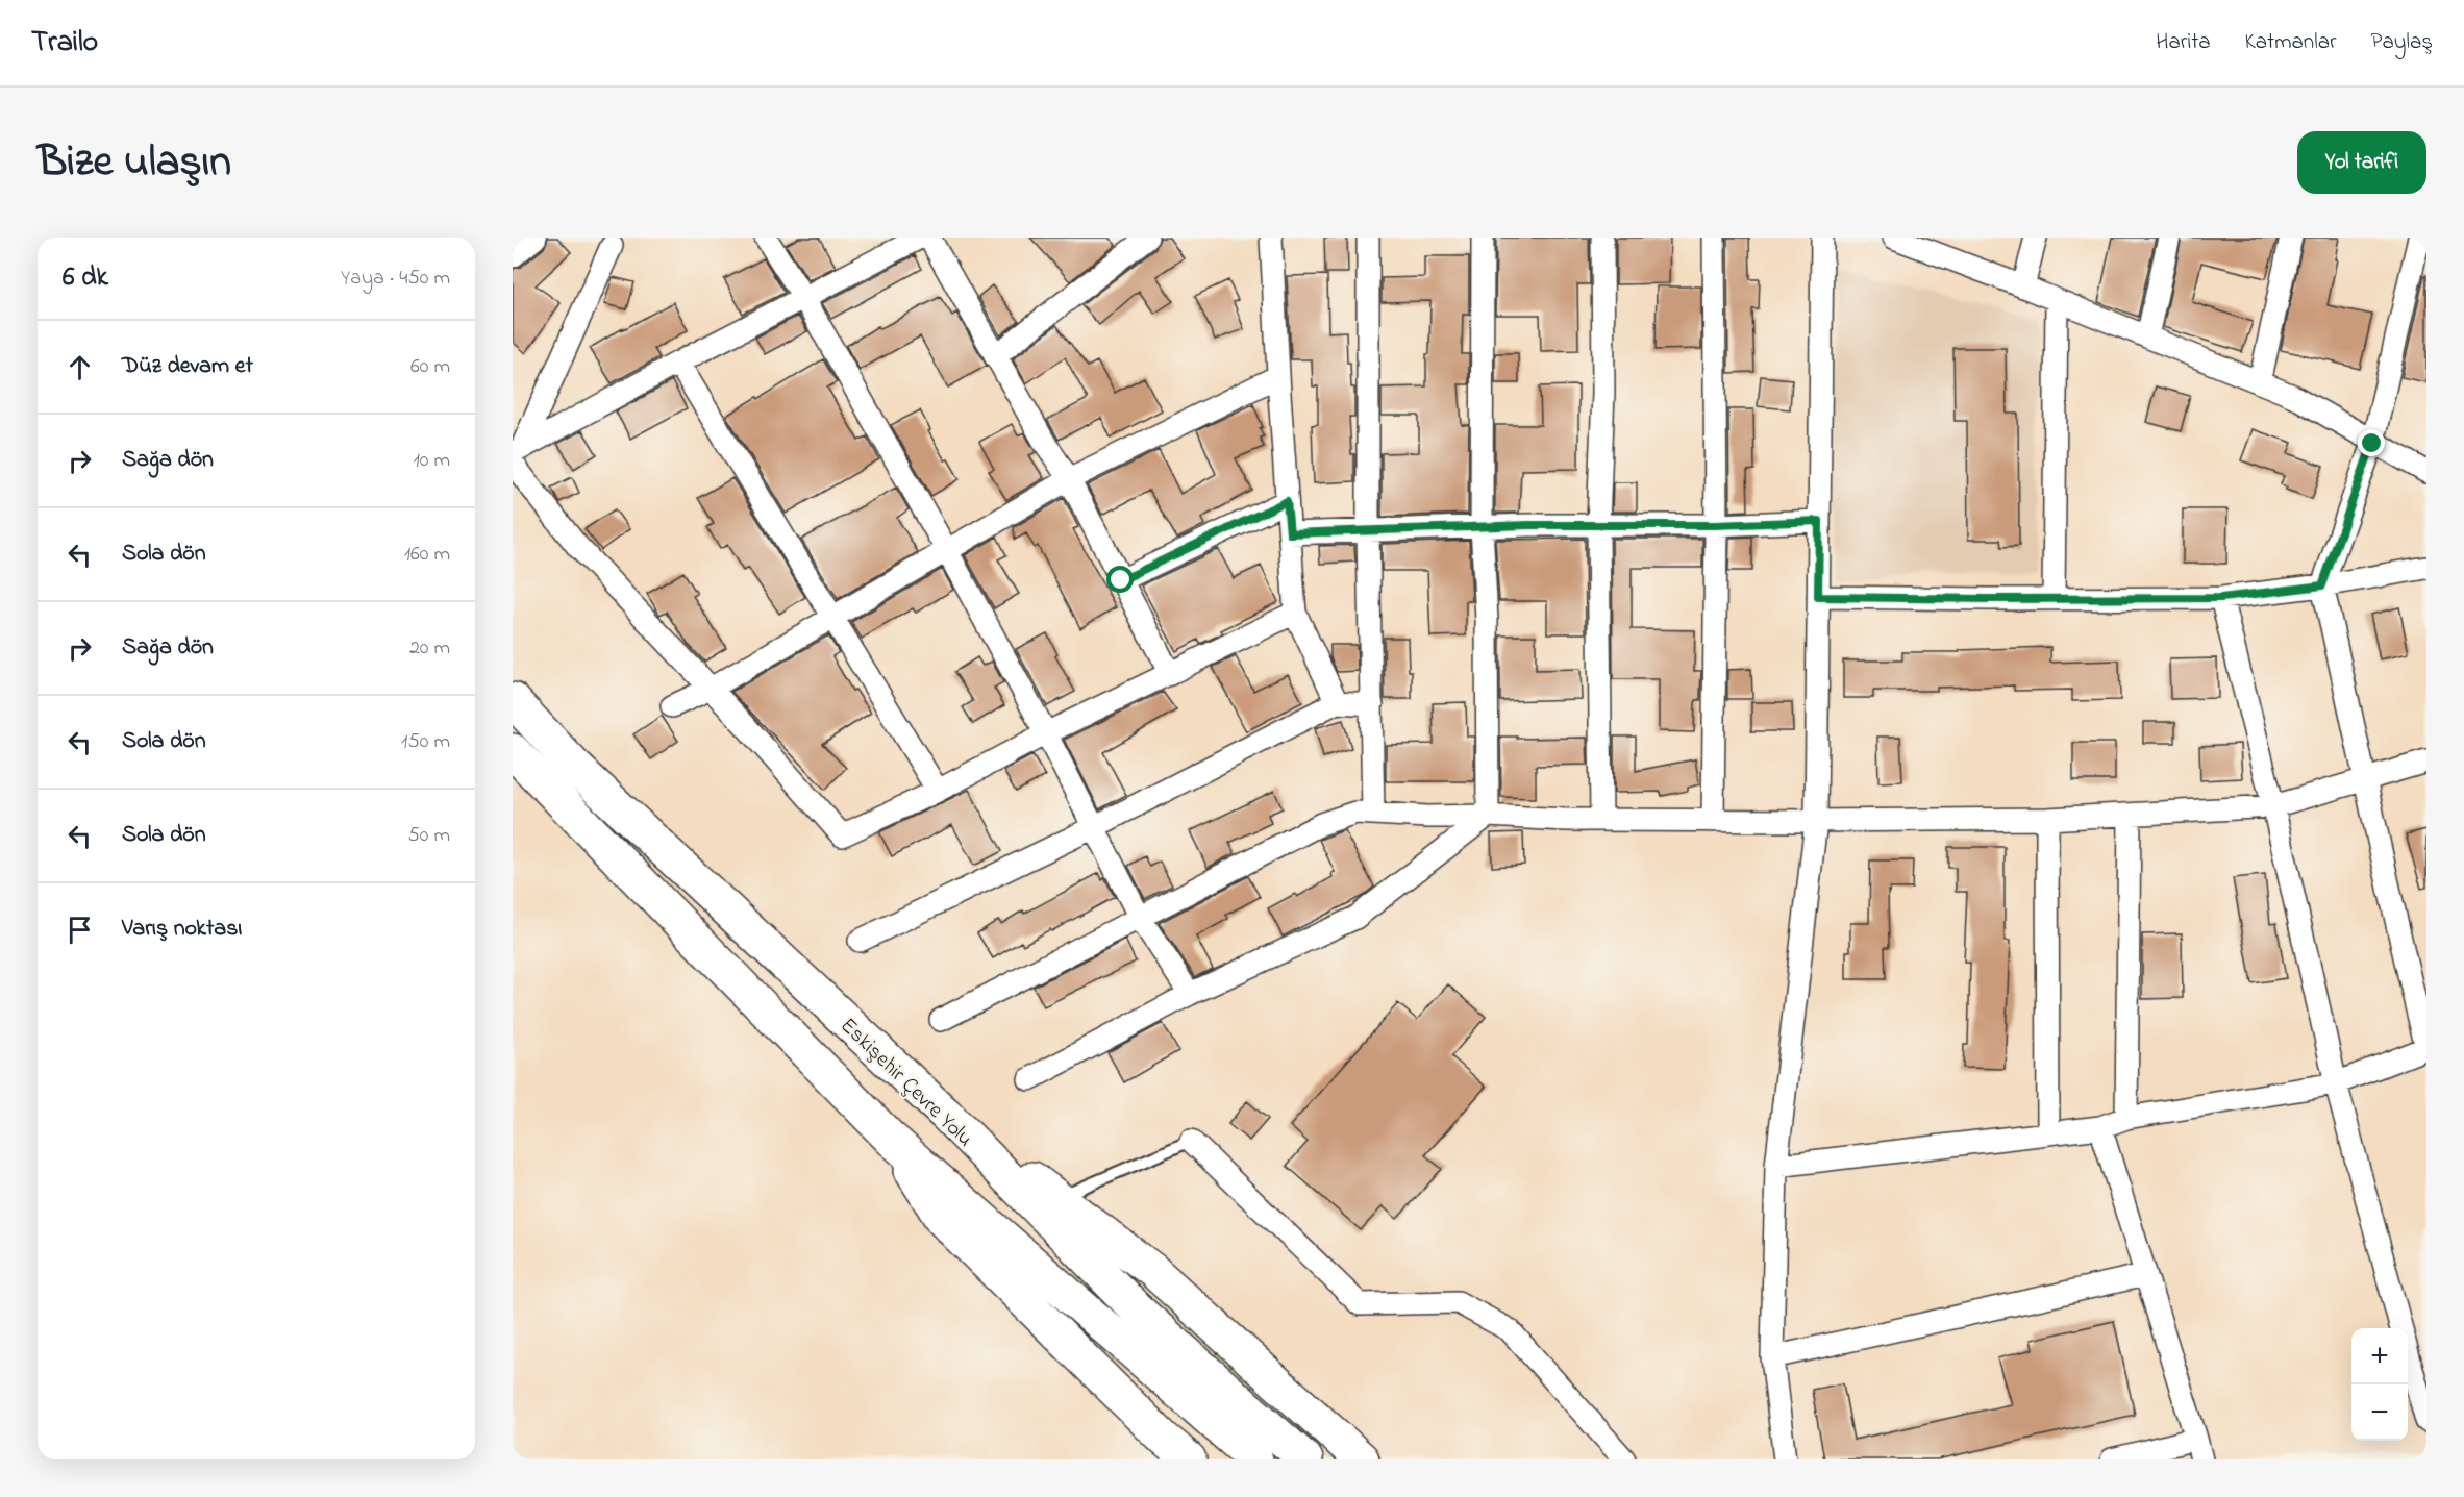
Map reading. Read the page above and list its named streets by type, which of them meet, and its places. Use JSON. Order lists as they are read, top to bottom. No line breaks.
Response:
{"streets":{"highway":["Eskişehir Çevre Yolu"]},"page":{"header":"Trailo","nav":["Harita","Katmanlar","Paylaş"],"title":"Bize ulaşın","buttons":"Yol tarifi","heading":["6 dk","Yaya · 450 m"],"list":[["Düz devam et","60 m"],["Sağa dön","10 m"],["Sola dön","160 m"],["Sağa dön","20 m"],["Sola dön","150 m"],["Sola dön","50 m"],"Varış noktası"],"map_buttons":["+","−"]}}
